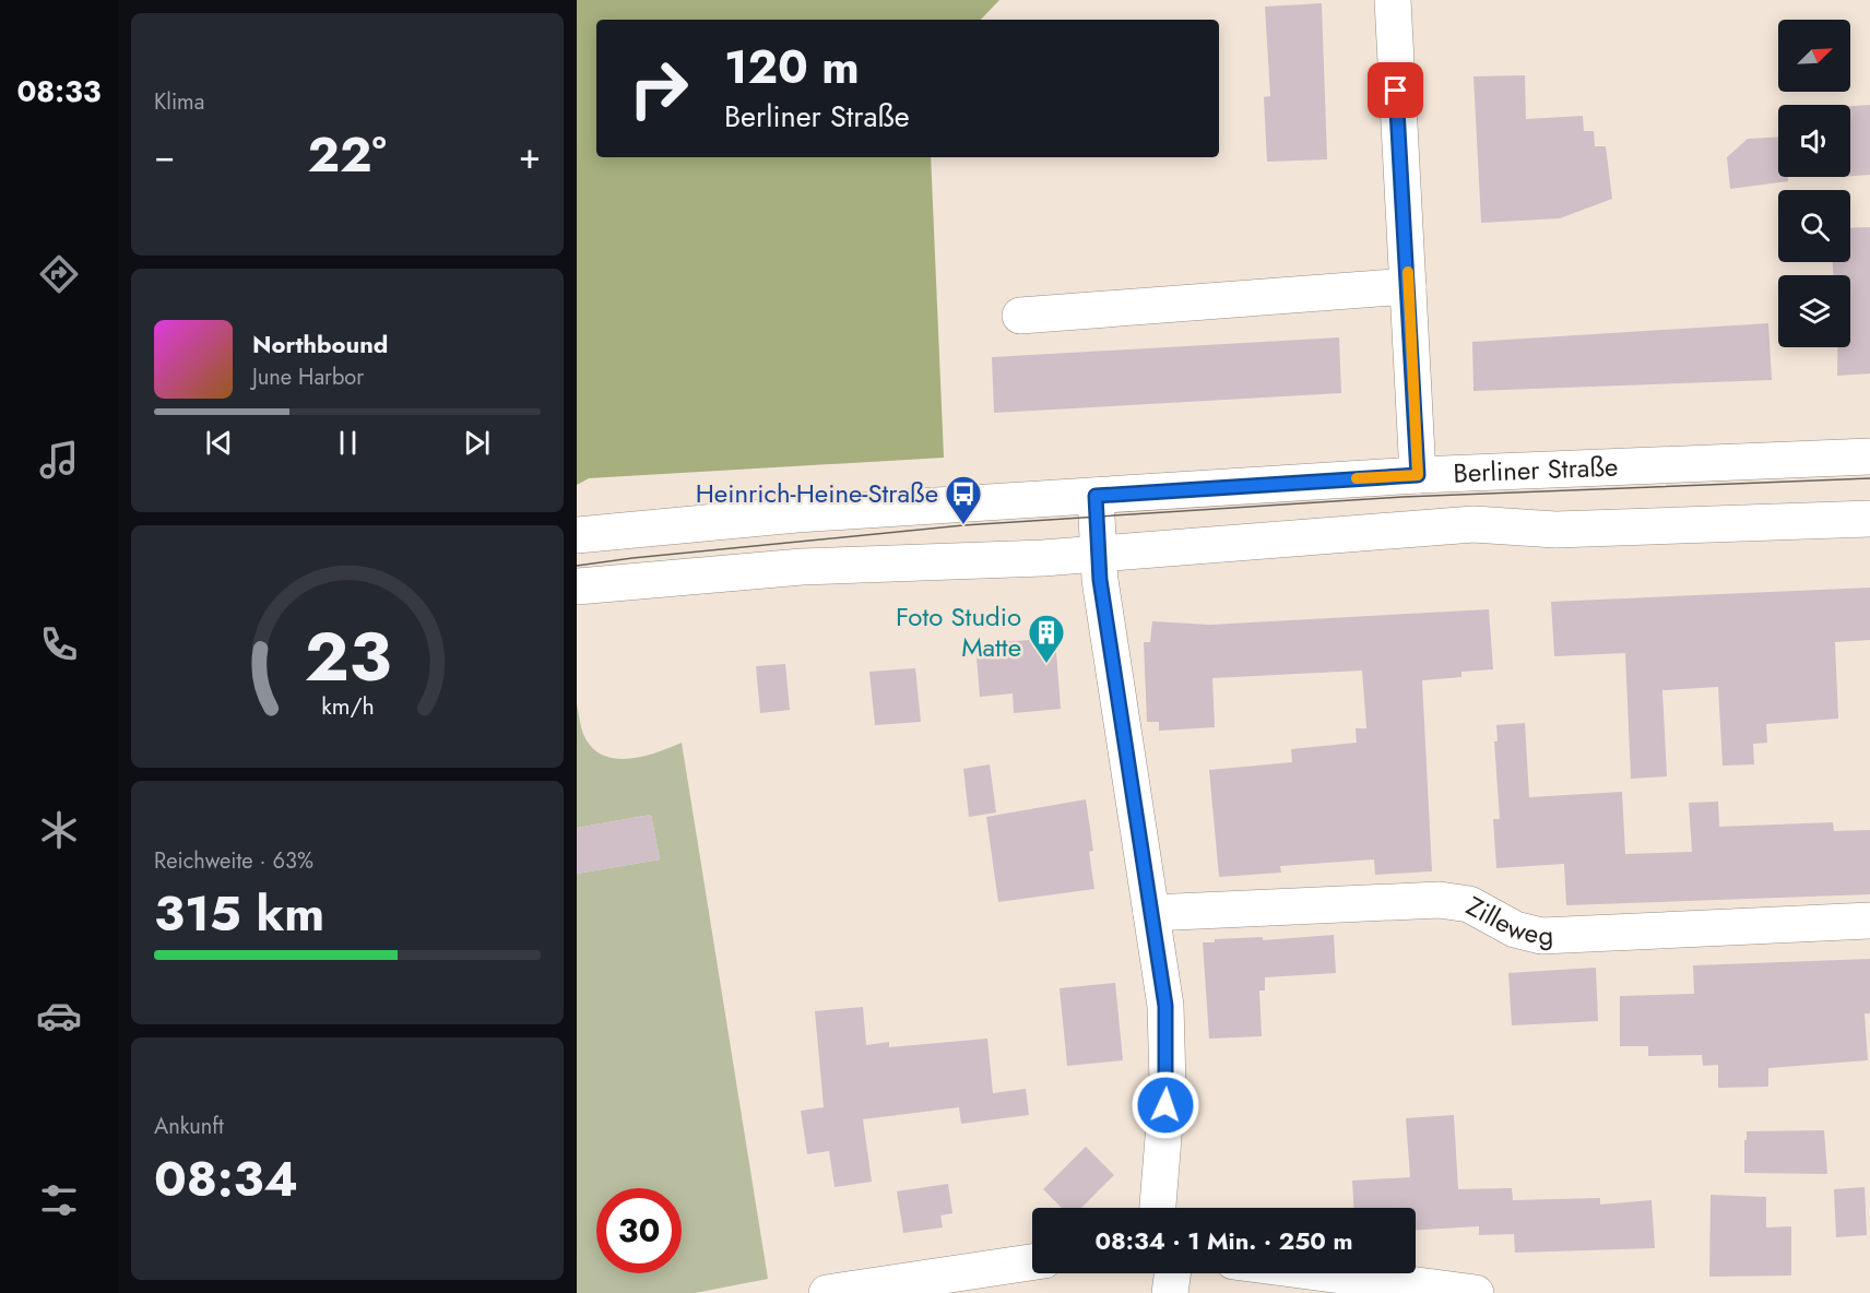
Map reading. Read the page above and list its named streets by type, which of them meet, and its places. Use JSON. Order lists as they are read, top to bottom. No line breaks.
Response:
{"streets":{"street":["Berliner Straße","Zilleweg"]},"places":{"bus stop":["Heinrich-Heine-Straße"],"building":["Foto Studio Matte"]},"north":"top right","page":{"tabs":"08:33","tile":["Klima",["Reichweite · 63%","315 km"],["Ankunft","08:34"]],"turn":["120 m","Berliner Straße"],"heat":["−","22°","+"],"song":["Northbound","June Harbor"],"limit":"30","trip":"08:34 · 1 Min. · 250 m","gauge":["23","km/h"]}}
